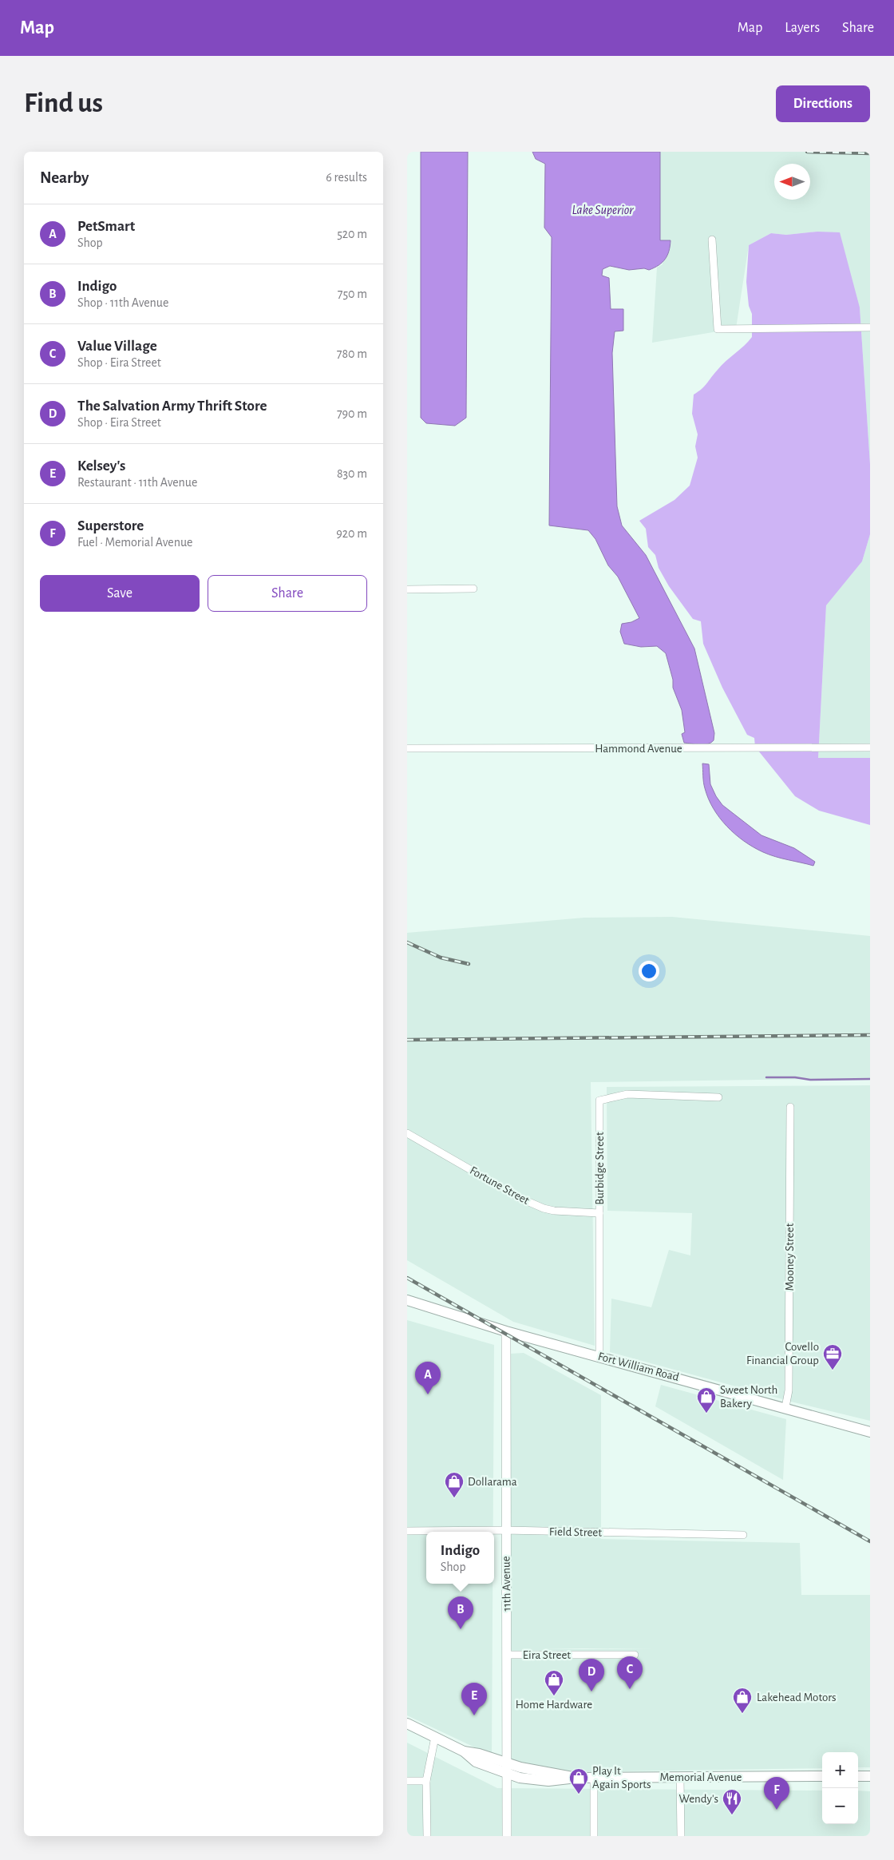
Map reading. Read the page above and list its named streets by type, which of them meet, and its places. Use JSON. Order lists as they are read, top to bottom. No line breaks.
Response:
{"streets":{"main road":["Fort William Road","Memorial Avenue"],"street":["Hammond Avenue","Burbidge Street","Fortune Street","Mooney Street","Field Street","11th Avenue","Eira Street"]},"crossings":[["Burbidge Street","Fortune Street"],["Burbidge Street","Fort William Road"],["Mooney Street","Fort William Road"],["Fort William Road","11th Avenue"],["Field Street","11th Avenue"],["11th Avenue","Eira Street"],["11th Avenue","Memorial Avenue"]],"water":["Lake Superior"],"places":{"office":["Covello Financial Group"],"shop":["Sweet North Bakery","Dollarama","Home Hardware","Lakehead Motors","Play It Again Sports"],"restaurant":["Wendy's"]},"north":"left","page":{"header":"Map","nav":["Map","Layers","Share"],"buttons":["Directions",["Save","Share"]],"title":"Find us","heading":["Nearby","6 results"],"list":[{"mark":"A","name":"PetSmart","note":"Shop","value":"520 m"},{"mark":"B","name":"Indigo","note":"Shop · 11th Avenue","value":"750 m"},{"mark":"C","name":"Value Village","note":"Shop · Eira Street","value":"780 m"},{"mark":"D","name":"The Salvation Army Thrift Store","note":"Shop · Eira Street","value":"790 m"},{"mark":"E","name":"Kelsey's","note":"Restaurant · 11th Avenue","value":"830 m"},{"mark":"F","name":"Superstore","note":"Fuel · Memorial Avenue","value":"920 m"}],"pins":["A","B","C","D","E","F"],"popup":["Indigo","Shop"],"map_buttons":["+","−"]}}
